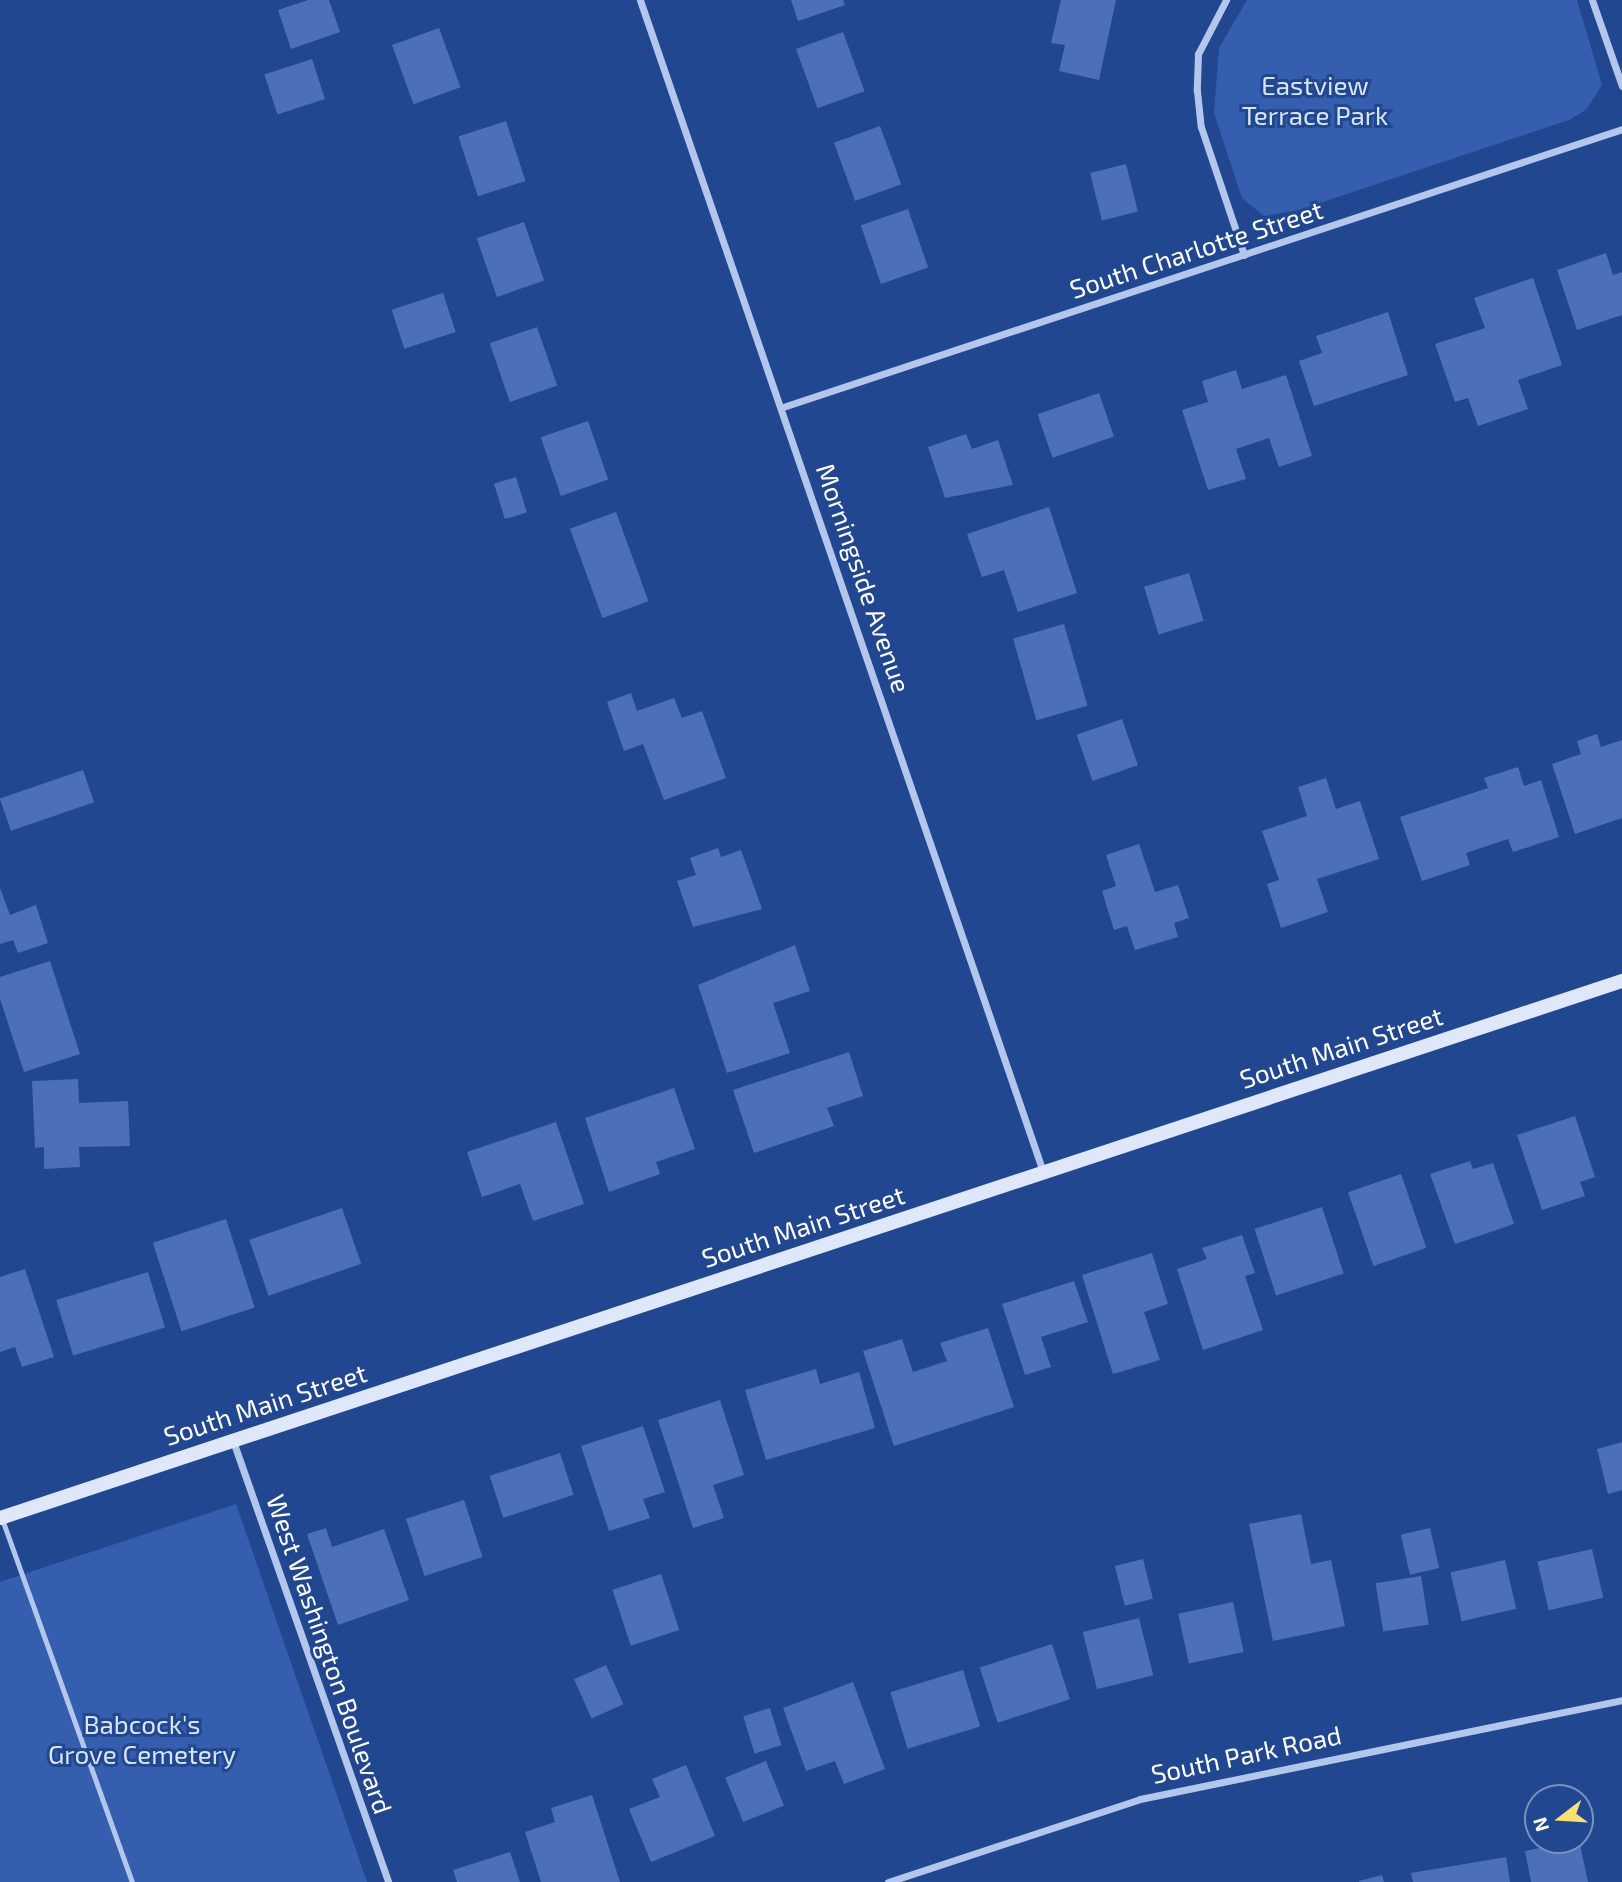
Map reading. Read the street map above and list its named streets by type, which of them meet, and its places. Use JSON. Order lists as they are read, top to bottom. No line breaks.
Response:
{"streets":{"main road":["South Main Street"],"street":["South Charlotte Street","Morningside Avenue","West Washington Boulevard","South Park Road"]},"crossings":[["South Charlotte Street","Morningside Avenue"],["Morningside Avenue","South Main Street"],["South Main Street","West Washington Boulevard"]],"parks":["Eastview Terrace Park","Babcock's Grove Cemetery"],"north":"left"}
